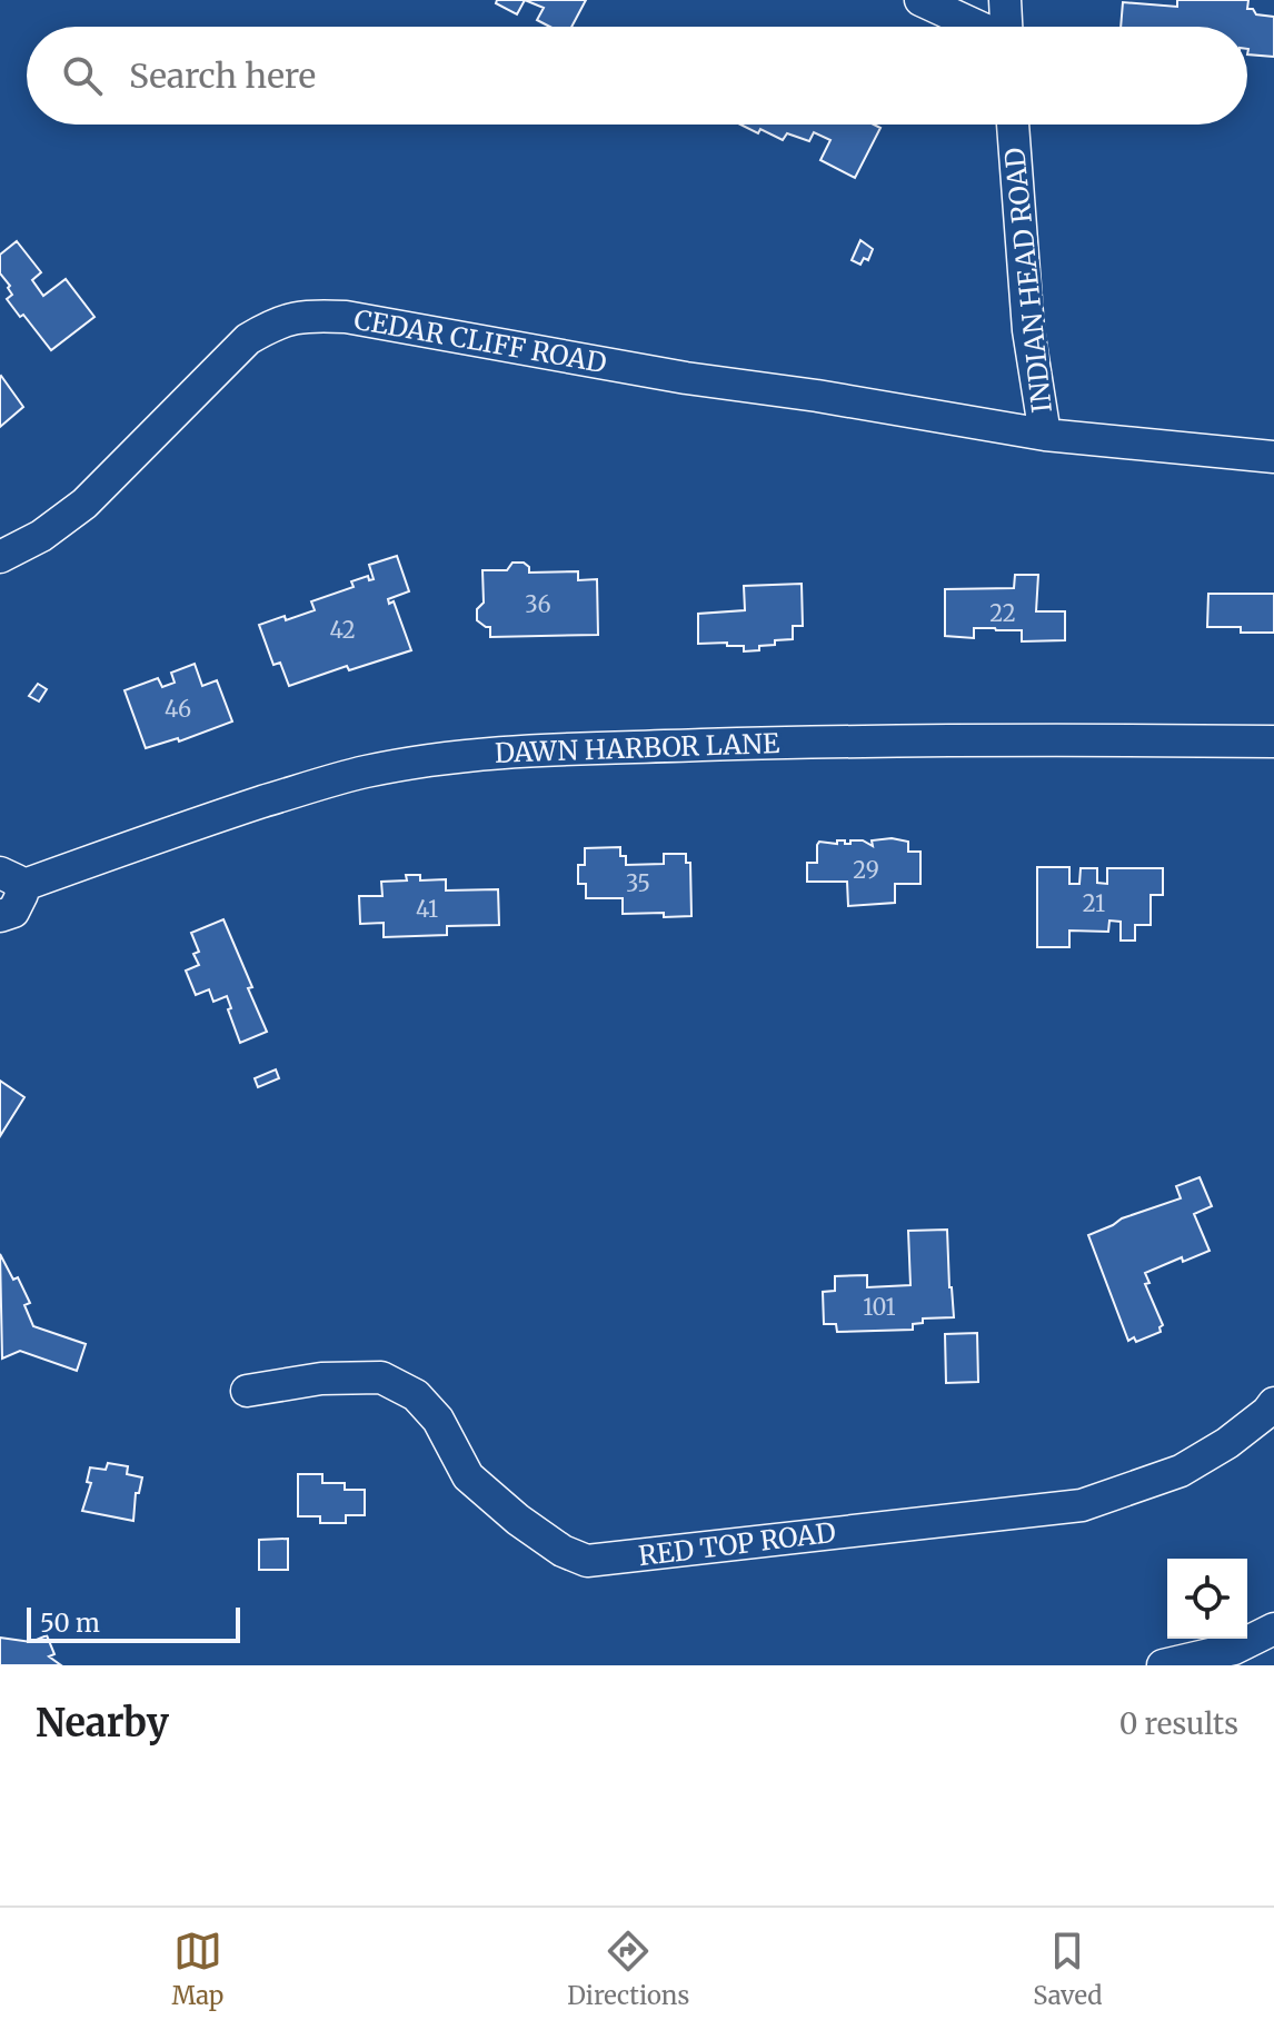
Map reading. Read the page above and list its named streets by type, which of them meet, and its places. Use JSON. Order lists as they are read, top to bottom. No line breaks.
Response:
{"streets":{"street":["INDIAN HEAD ROAD","CEDAR CLIFF ROAD","DAWN HARBOR LANE","RED TOP ROAD"]},"crossings":[["INDIAN HEAD ROAD","CEDAR CLIFF ROAD"]],"house_numbers":["36","22","42","46","29","35","21","41","101"],"scale_bar":"50 m","page":{"search":"Search here","scale":"50 m","heading":["Nearby","0 results"],"nav":["Map","Directions","Saved"]}}
